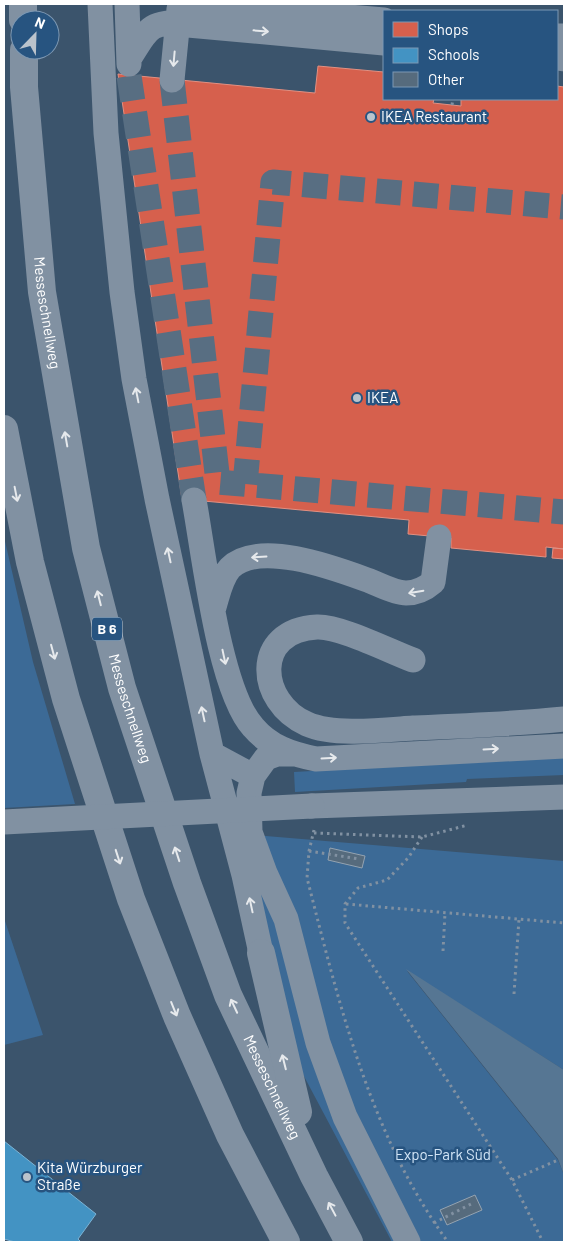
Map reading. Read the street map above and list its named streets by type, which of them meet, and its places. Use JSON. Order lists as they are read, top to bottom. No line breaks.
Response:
{"streets":{"highway":["Messeschnellweg","B 6"]},"parks":["Expo-Park Süd"],"places":["IKEA Restaurant","IKEA","Kita Würzburger Straße"],"legend":["Shops","Schools","Other"],"north":"top right"}
